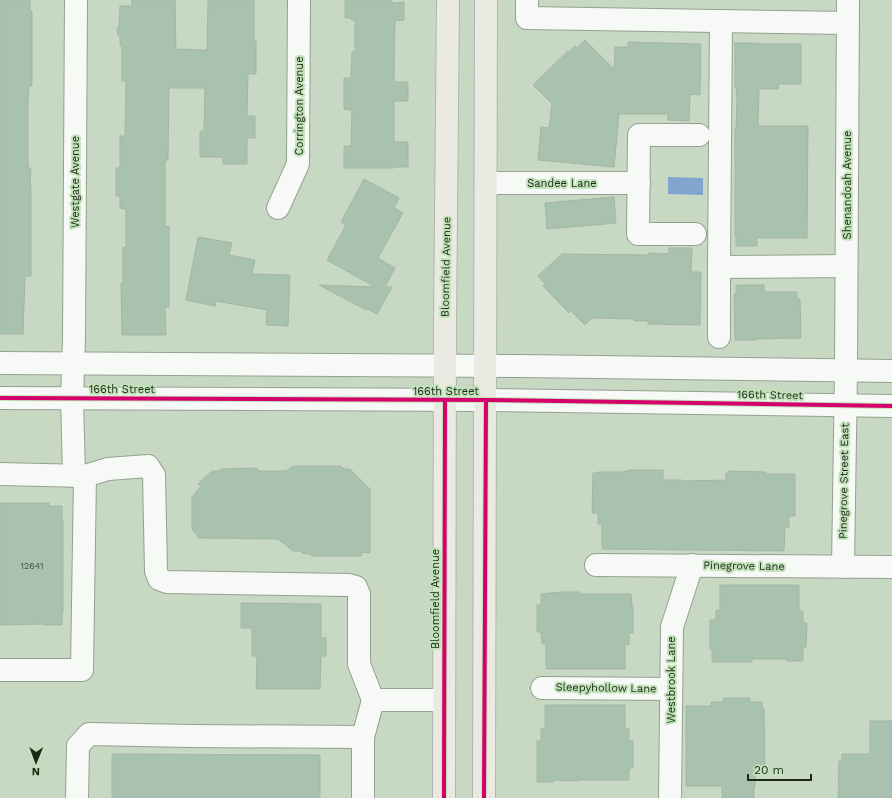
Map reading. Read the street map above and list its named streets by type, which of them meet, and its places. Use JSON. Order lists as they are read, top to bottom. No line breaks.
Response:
{"streets":{"main road":["Bloomfield Avenue"],"street":["Corrington Avenue","Westgate Avenue","Sandee Lane","Shenandoah Avenue","166th Street","Pinegrove Street East","Pinegrove Lane","Westbrook Lane","Sleepyhollow Lane"]},"crossings":[["Westgate Avenue","166th Street"],["Shenandoah Avenue","Pinegrove Street East"],["Bloomfield Avenue","166th Street"],["166th Street","Pinegrove Street East"],["Pinegrove Street East","Pinegrove Lane"],["Pinegrove Lane","Westbrook Lane"],["Westbrook Lane","Sleepyhollow Lane"]],"house_numbers":["12641"],"scale_bar":"20 m","north":"bottom"}
